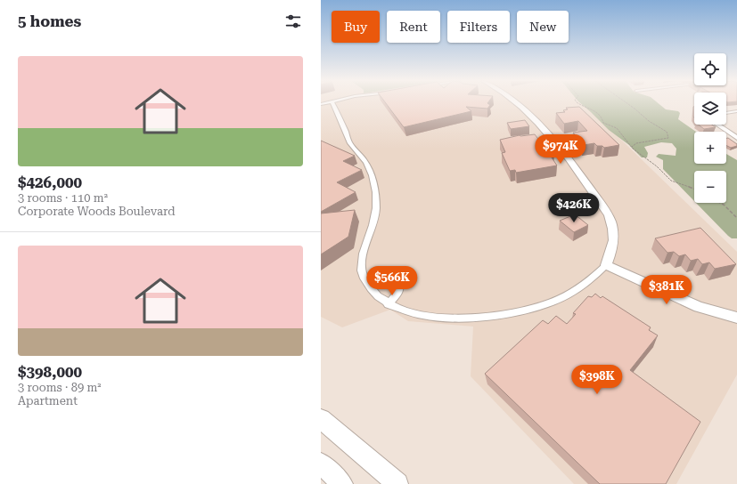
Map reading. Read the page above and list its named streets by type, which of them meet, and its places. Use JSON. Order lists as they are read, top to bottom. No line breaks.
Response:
{"page":{"heading":"5 homes","chip":["Buy","Rent","Filters","New"],"list":[{"name":"$426,000","note":"3 rooms · 110 m² · Corporate Woods Boulevard"},{"name":"$398,000","note":"3 rooms · 89 m² · Apartment"}],"map_buttons":["+","−"],"price":["$974K","$426K","$566K","$381K","$398K"]}}
